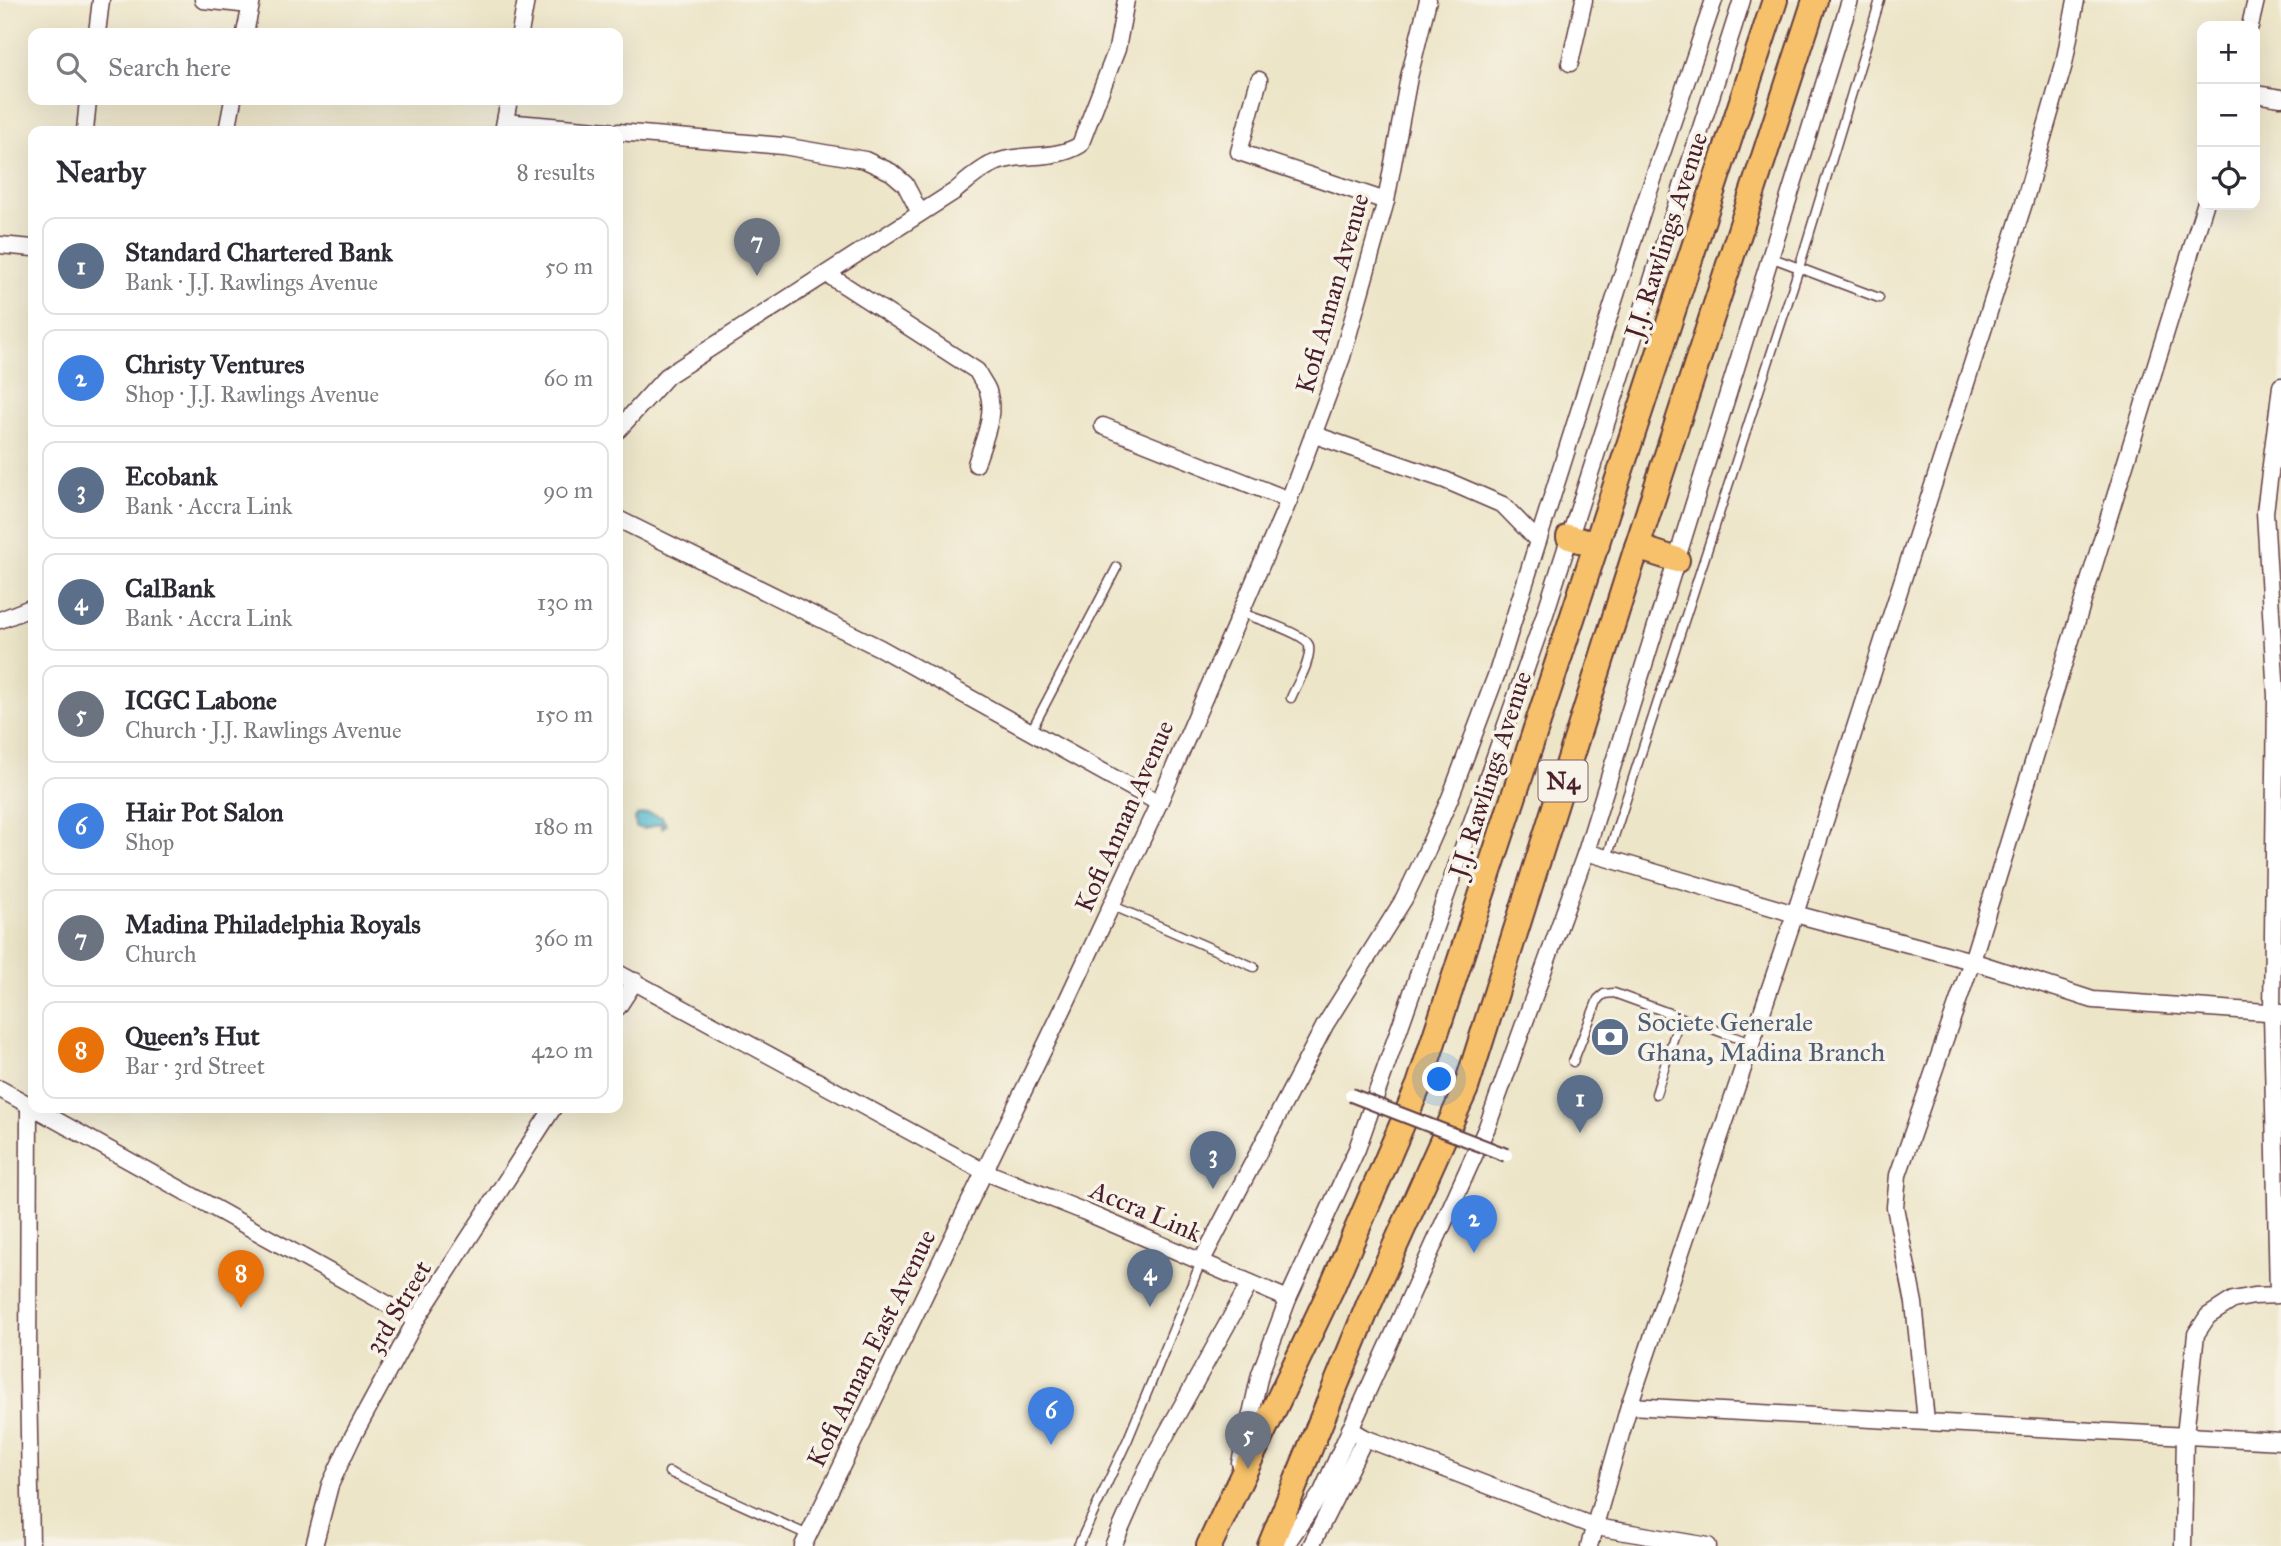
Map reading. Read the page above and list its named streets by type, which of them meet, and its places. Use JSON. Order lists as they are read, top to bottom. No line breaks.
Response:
{"streets":{"highway":["J.J. Rawlings Avenue","N4"],"street":["Kofi Annan Avenue","Accra Link","3rd Street","Kofi Annan East Avenue"]},"crossings":[["Kofi Annan Avenue","Accra Link"],["Kofi Annan Avenue","Kofi Annan East Avenue"],["Accra Link","Kofi Annan East Avenue"]],"places":{"bank":["Societe Generale Ghana, Madina Branch"]},"page":{"map_buttons":["+","−"],"search":"Search here","heading":["Nearby","8 results"],"list":[{"mark":"1","name":"Standard Chartered Bank","note":"Bank · J.J. Rawlings Avenue","value":"50 m"},{"mark":"2","name":"Christy Ventures","note":"Shop · J.J. Rawlings Avenue","value":"60 m"},{"mark":"3","name":"Ecobank","note":"Bank · Accra Link","value":"90 m"},{"mark":"4","name":"CalBank","note":"Bank · Accra Link","value":"130 m"},{"mark":"5","name":"ICGC Labone","note":"Church · J.J. Rawlings Avenue","value":"150 m"},{"mark":"6","name":"Hair Pot Salon","note":"Shop","value":"180 m"},{"mark":"7","name":"Madina Philadelphia Royals","note":"Church","value":"360 m"},{"mark":"8","name":"Queen's Hut","note":"Bar · 3rd Street","value":"420 m"}],"pins":["7","1","3","2","4","8","6","5"]}}
